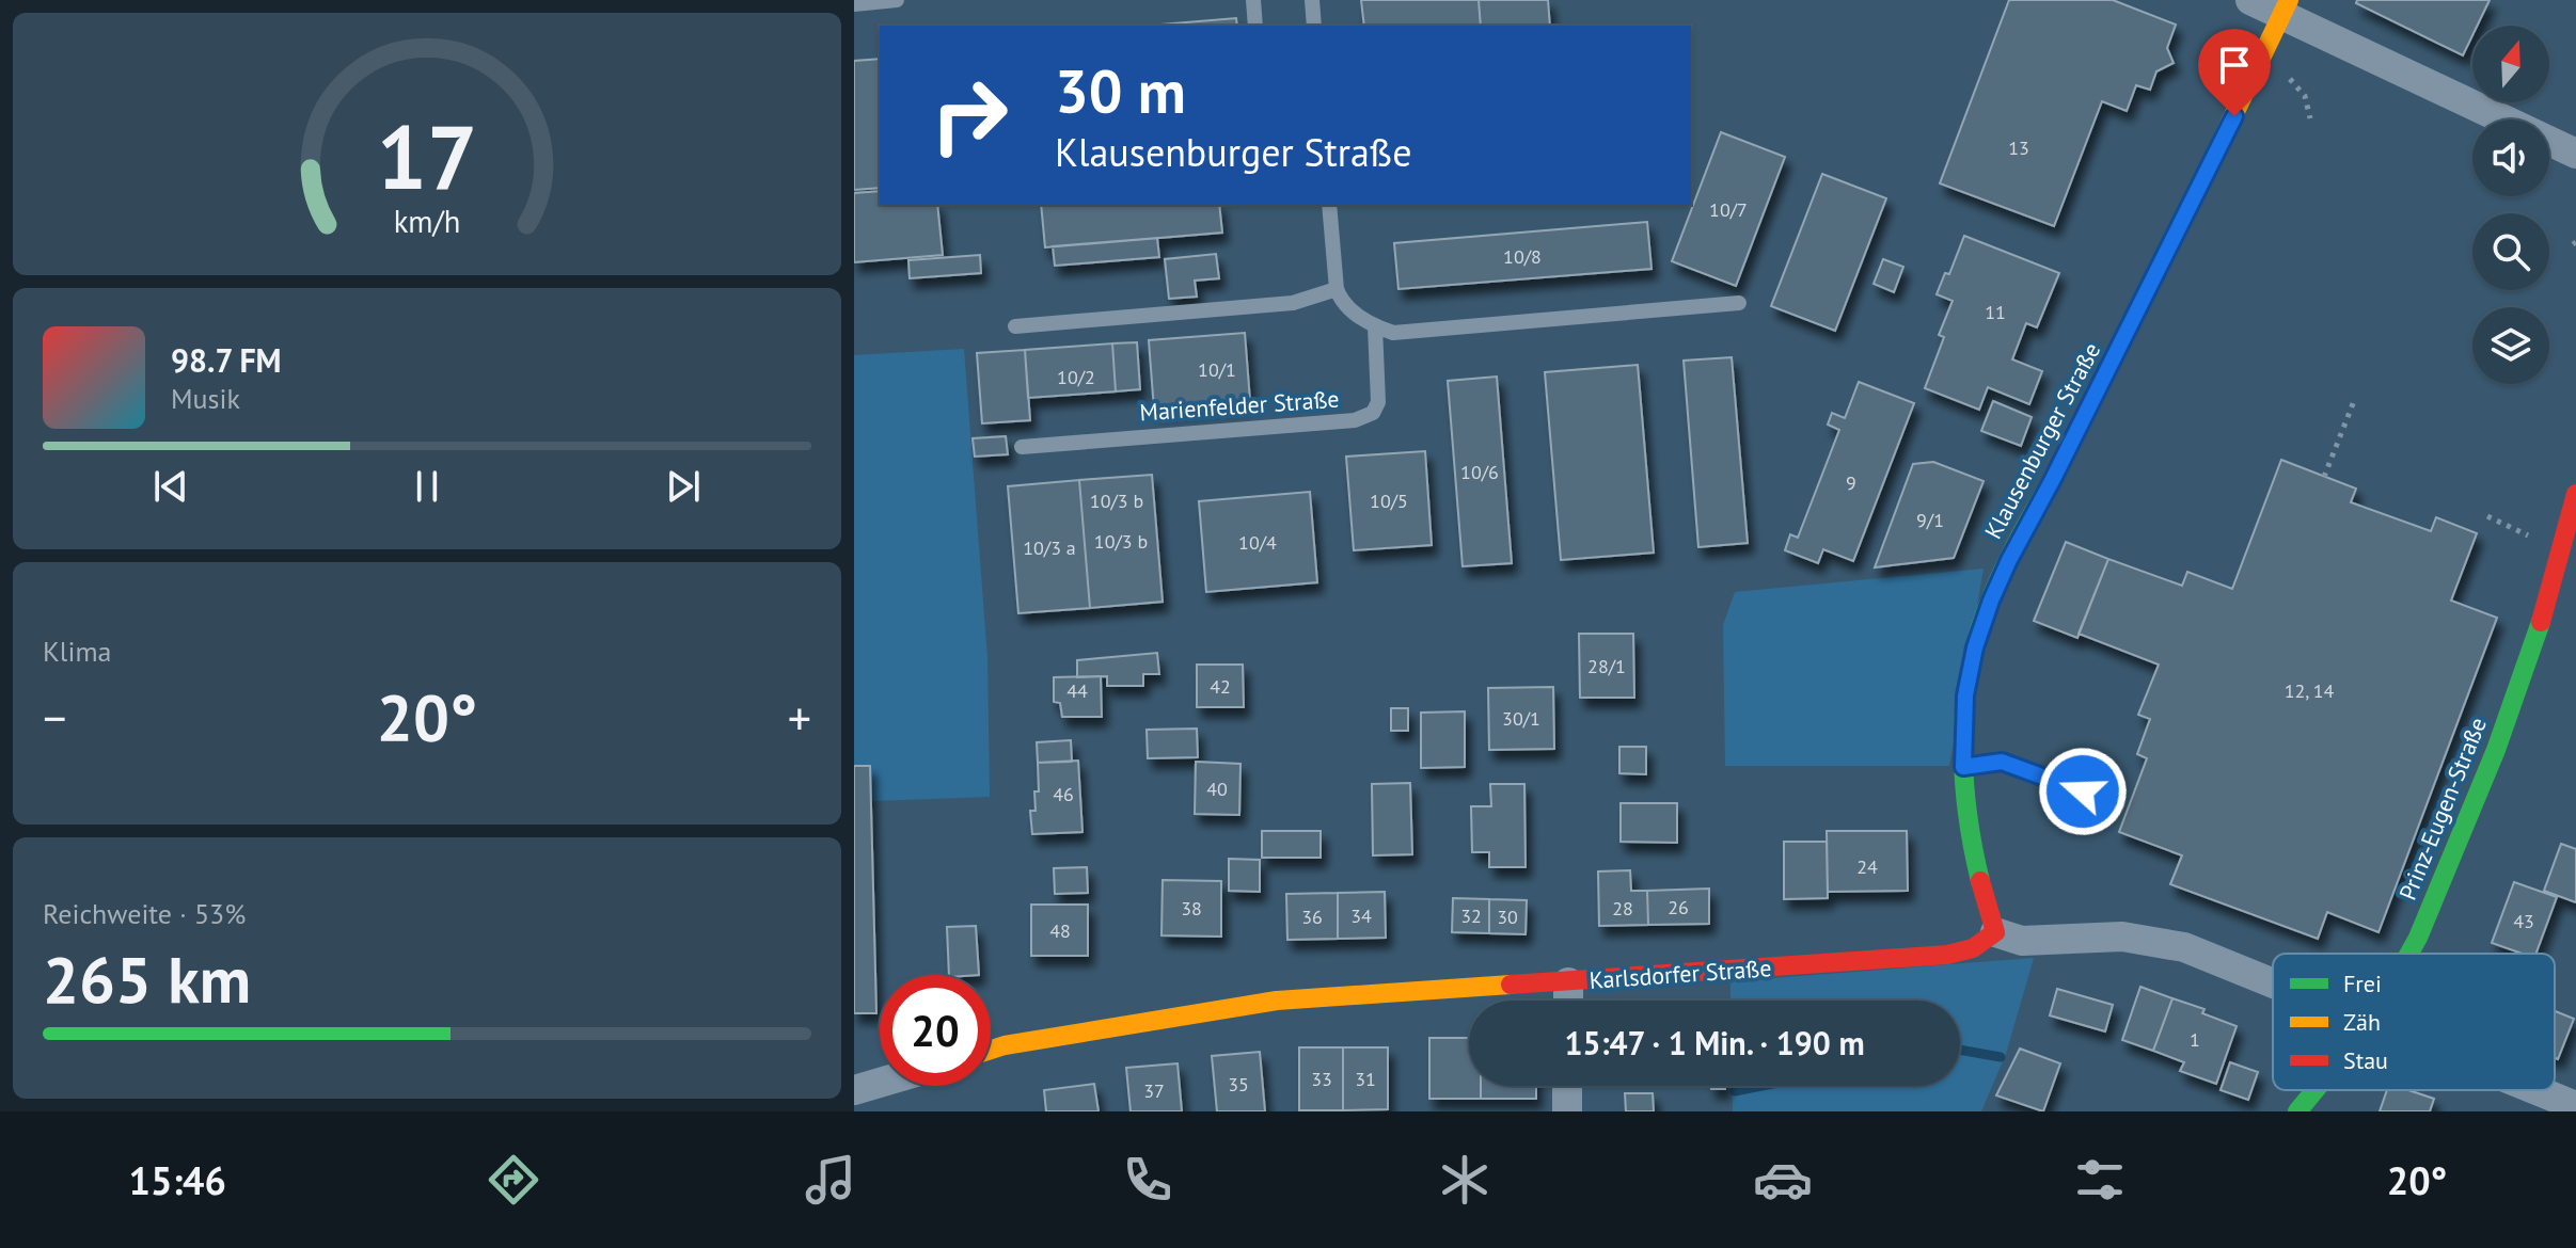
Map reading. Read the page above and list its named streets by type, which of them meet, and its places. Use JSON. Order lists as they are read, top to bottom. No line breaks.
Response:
{"streets":{"street":["Klausenburger Straße","Prinz-Eugen-Straße","Karlsdorfer Straße"],"lane":["Marienfelder Straße"]},"crossings":[["Klausenburger Straße","Karlsdorfer Straße"]],"house_numbers":["13","10/7","10/8","11","10/1","10/2","10/6","9","10/3 b","10/5","9/1","10/3 b","10/4","10/3 a","28/1","42","44","12, 14","30/1","40","46","24","26","38","28","34","32","36","30","43","48","1","33","31","35","37"],"legend":["Frei","Zäh","Stau"],"north":"top","page":{"turn":["30 m","Klausenburger Straße"],"song":["98.7 FM","Musik"],"tile":["Klima",["Reichweite · 53%","265 km"]],"heat":["−","20°","+"],"limit":"20","trip":"15:47 · 1 Min. · 190 m","tabs":["15:46","20°"],"gauge":["17","km/h"]}}
